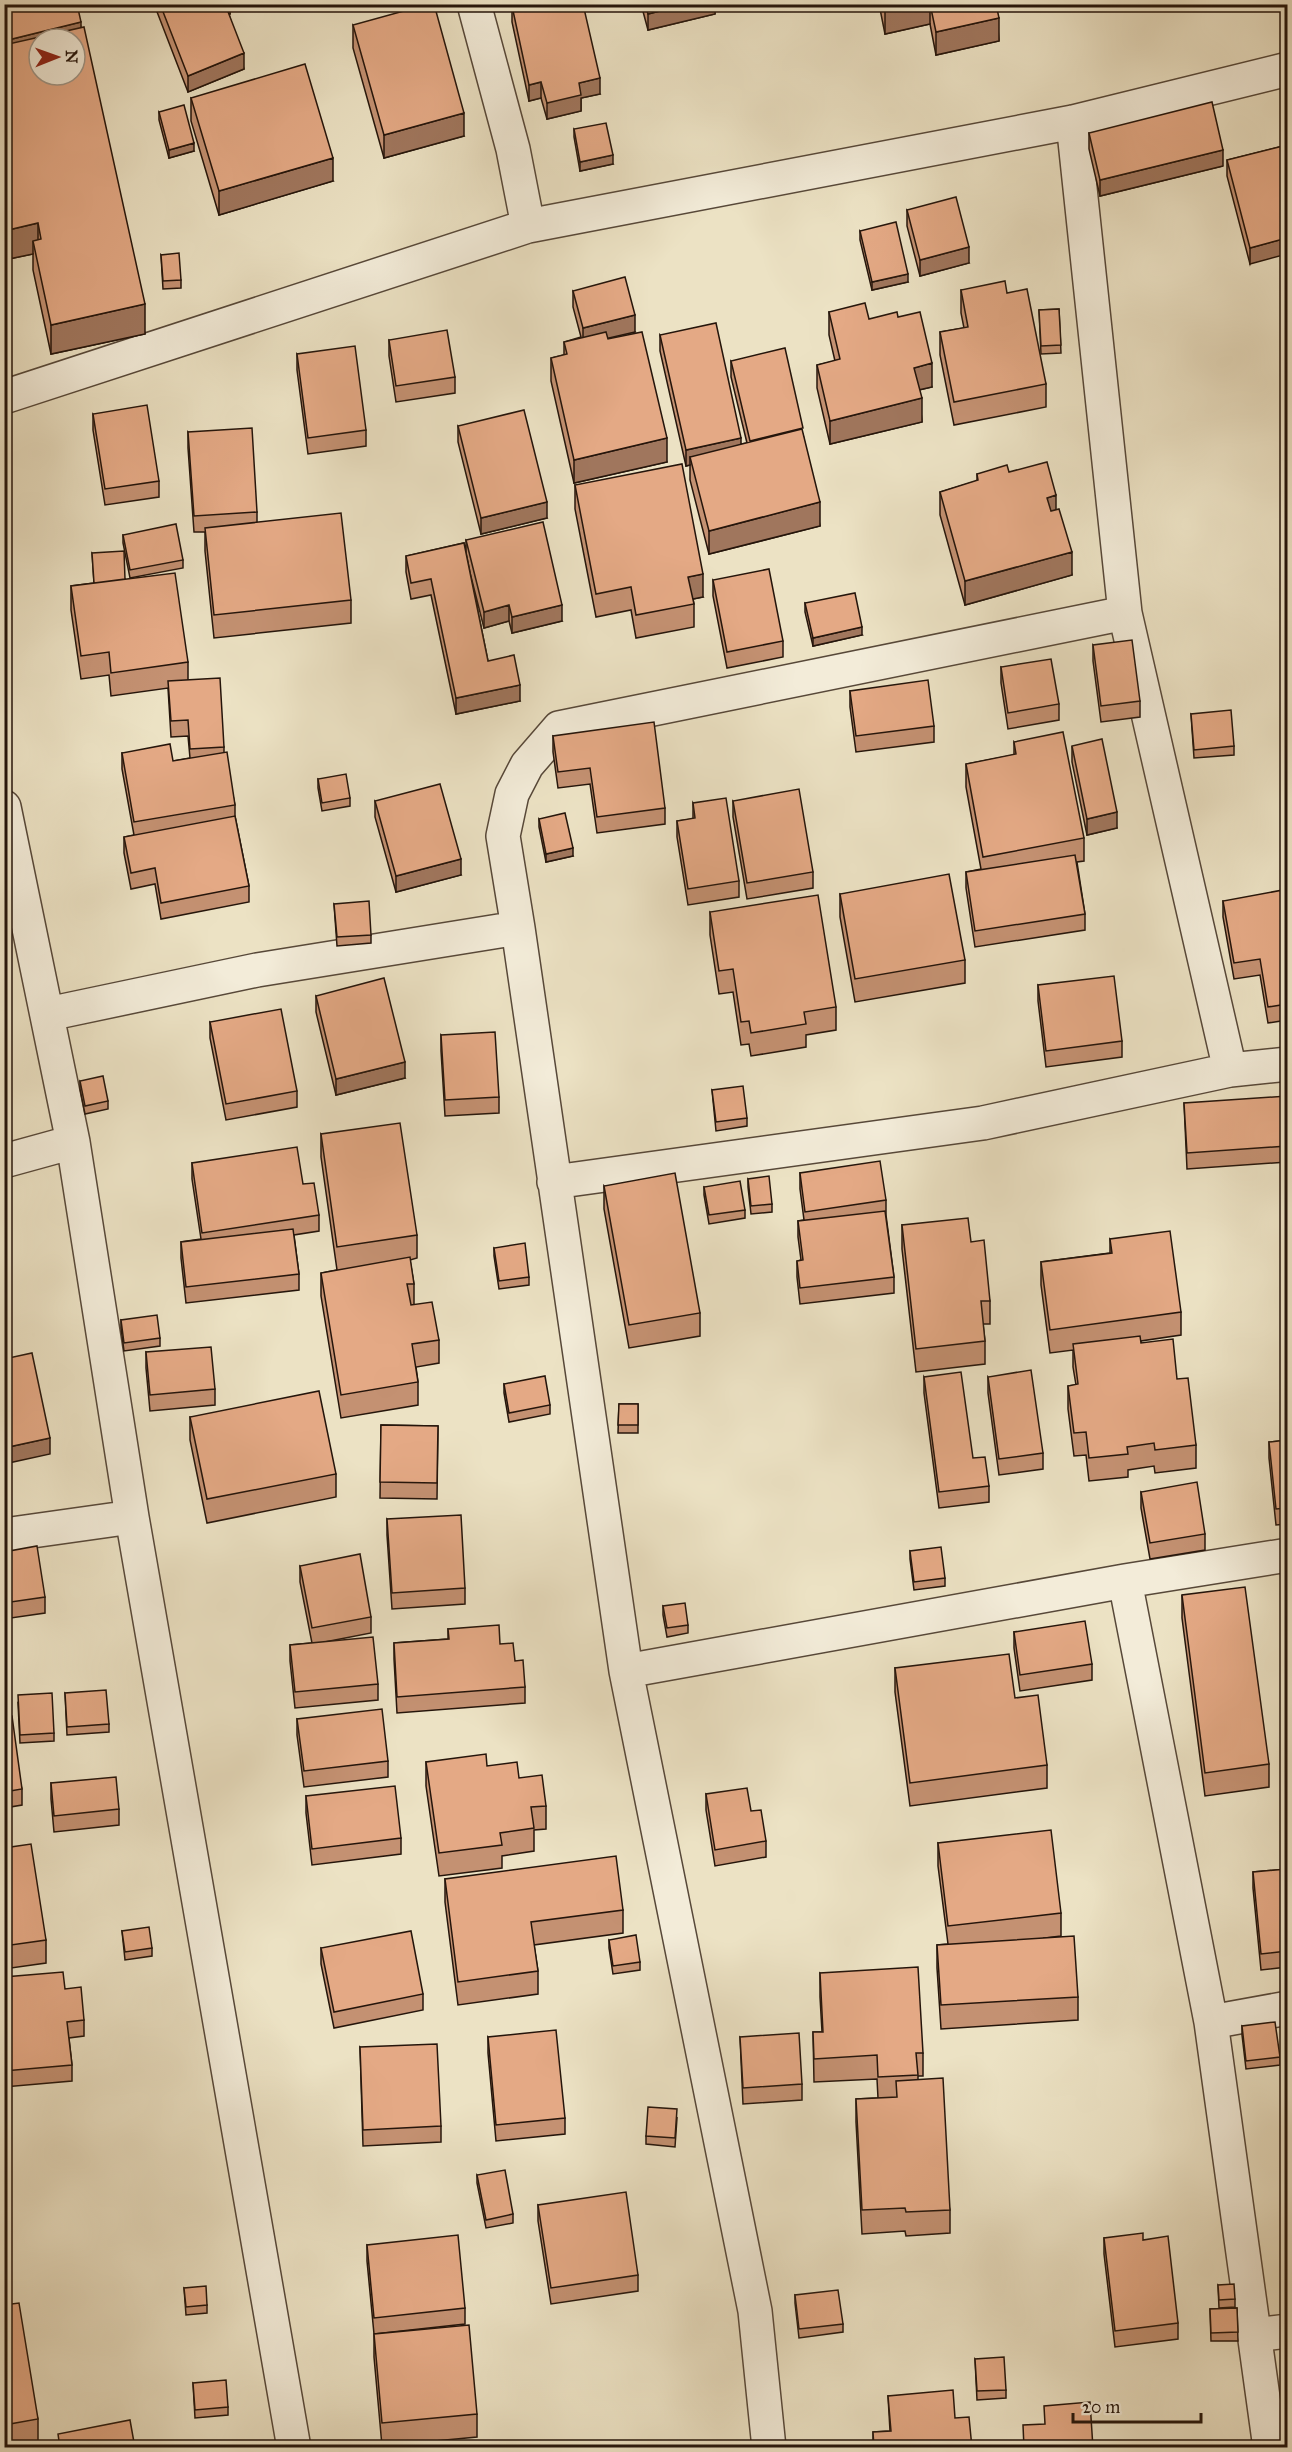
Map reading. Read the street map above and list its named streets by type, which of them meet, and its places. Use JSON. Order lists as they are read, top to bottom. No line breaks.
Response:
{"scale_bar":"20 m","north":"right"}
